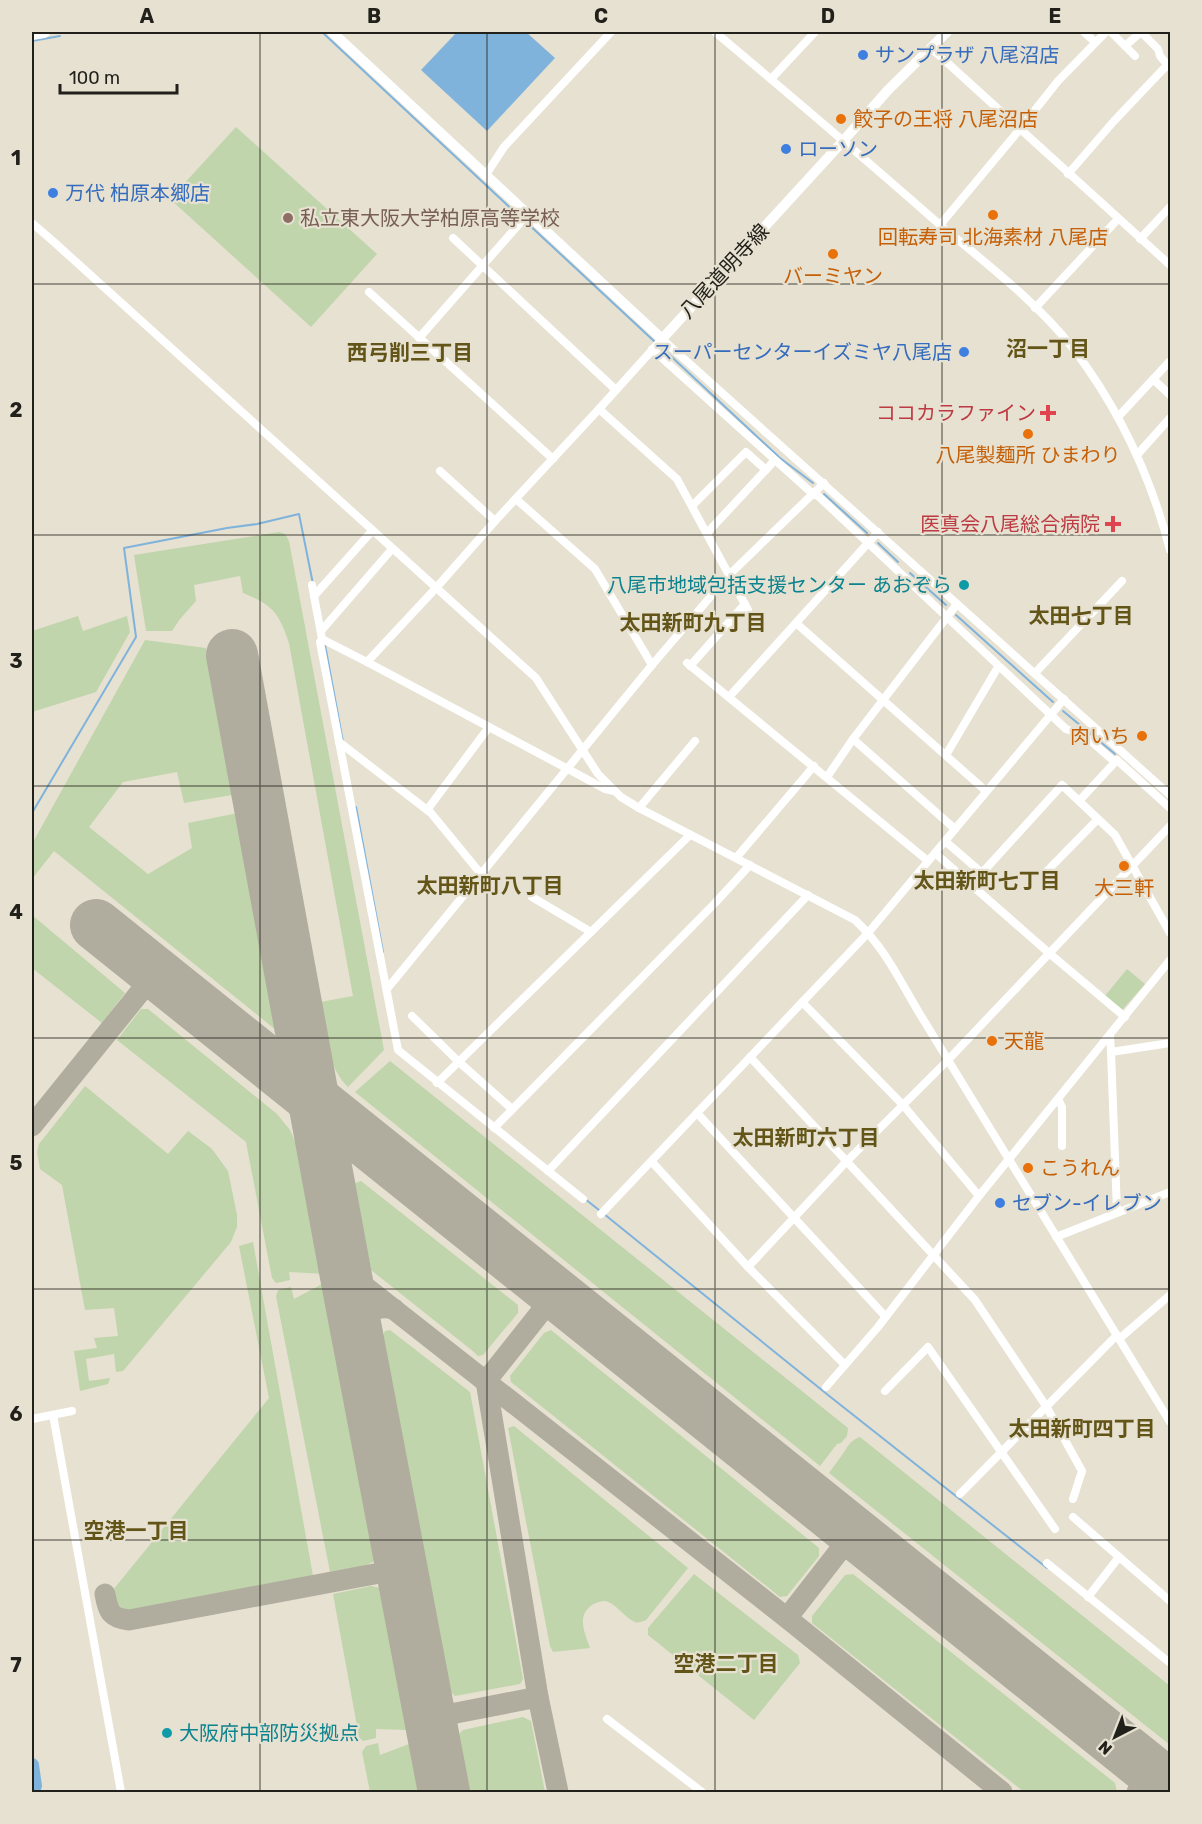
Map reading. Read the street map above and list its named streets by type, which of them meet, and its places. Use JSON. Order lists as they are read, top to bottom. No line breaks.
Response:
{"streets":{"main road":["八尾道明寺線"]},"districts":["沼一丁目","西弓削三丁目","太田七丁目","太田新町九丁目","太田新町七丁目","太田新町八丁目","太田新町六丁目","太田新町四丁目","空港一丁目","空港二丁目"],"places":{"other":["サンプラザ 八尾沼店","餃子の王将 八尾沼店","ローソン","万代 柏原本郷店","回転寿司 北海素材 八尾店","私立東大阪大学柏原高等学校","バーミヤン","スーパーセンターイズミヤ八尾店","八尾製麺所 ひまわり","八尾市地域包括支援センター あおぞら","肉いち","大三軒","天龍","こうれん","セブン-イレブン","大阪府中部防災拠点"],"health":["ココカラファイン","医真会八尾総合病院"]},"scale_bar":"100 m","north":"bottom left","grid":{"columns":["A","B","C","D","E"],"rows":["1","2","3","4","5","6","7"]}}
